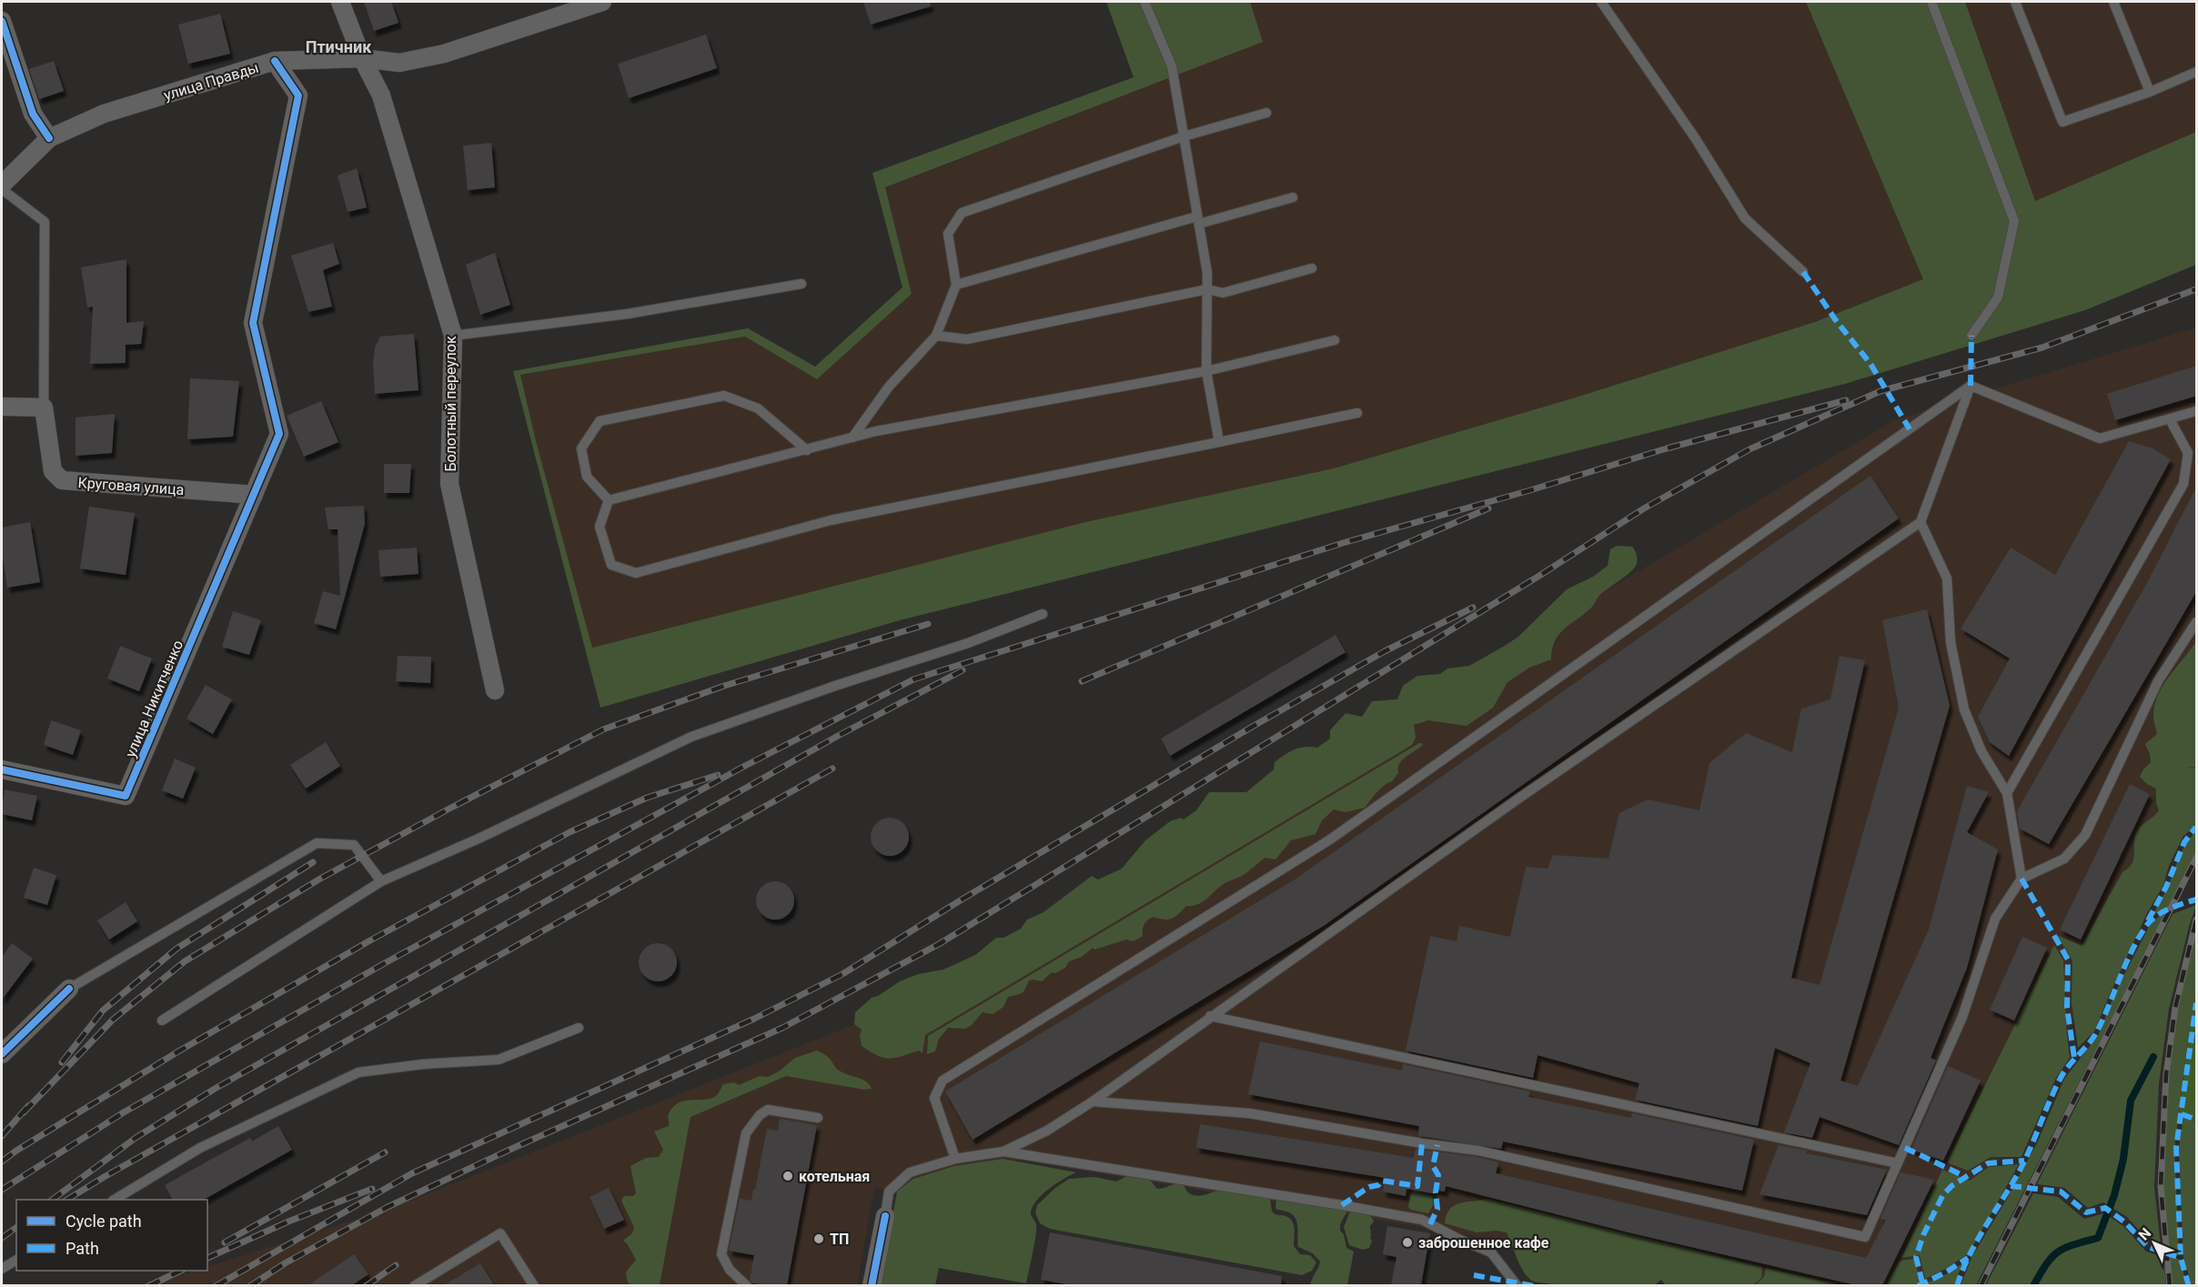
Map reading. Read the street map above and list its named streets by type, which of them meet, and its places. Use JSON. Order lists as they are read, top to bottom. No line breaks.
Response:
{"streets":{"street":["улица Правды","Болотный переулок","Круговая улица","улица Никитченко"]},"crossings":[["улица Правды","Болотный переулок"],["Круговая улица","улица Никитченко"]],"districts":["Птичник"],"places":["котельная","ТП","заброшенное кафе"],"legend":["Cycle path","Path"],"north":"top left"}
